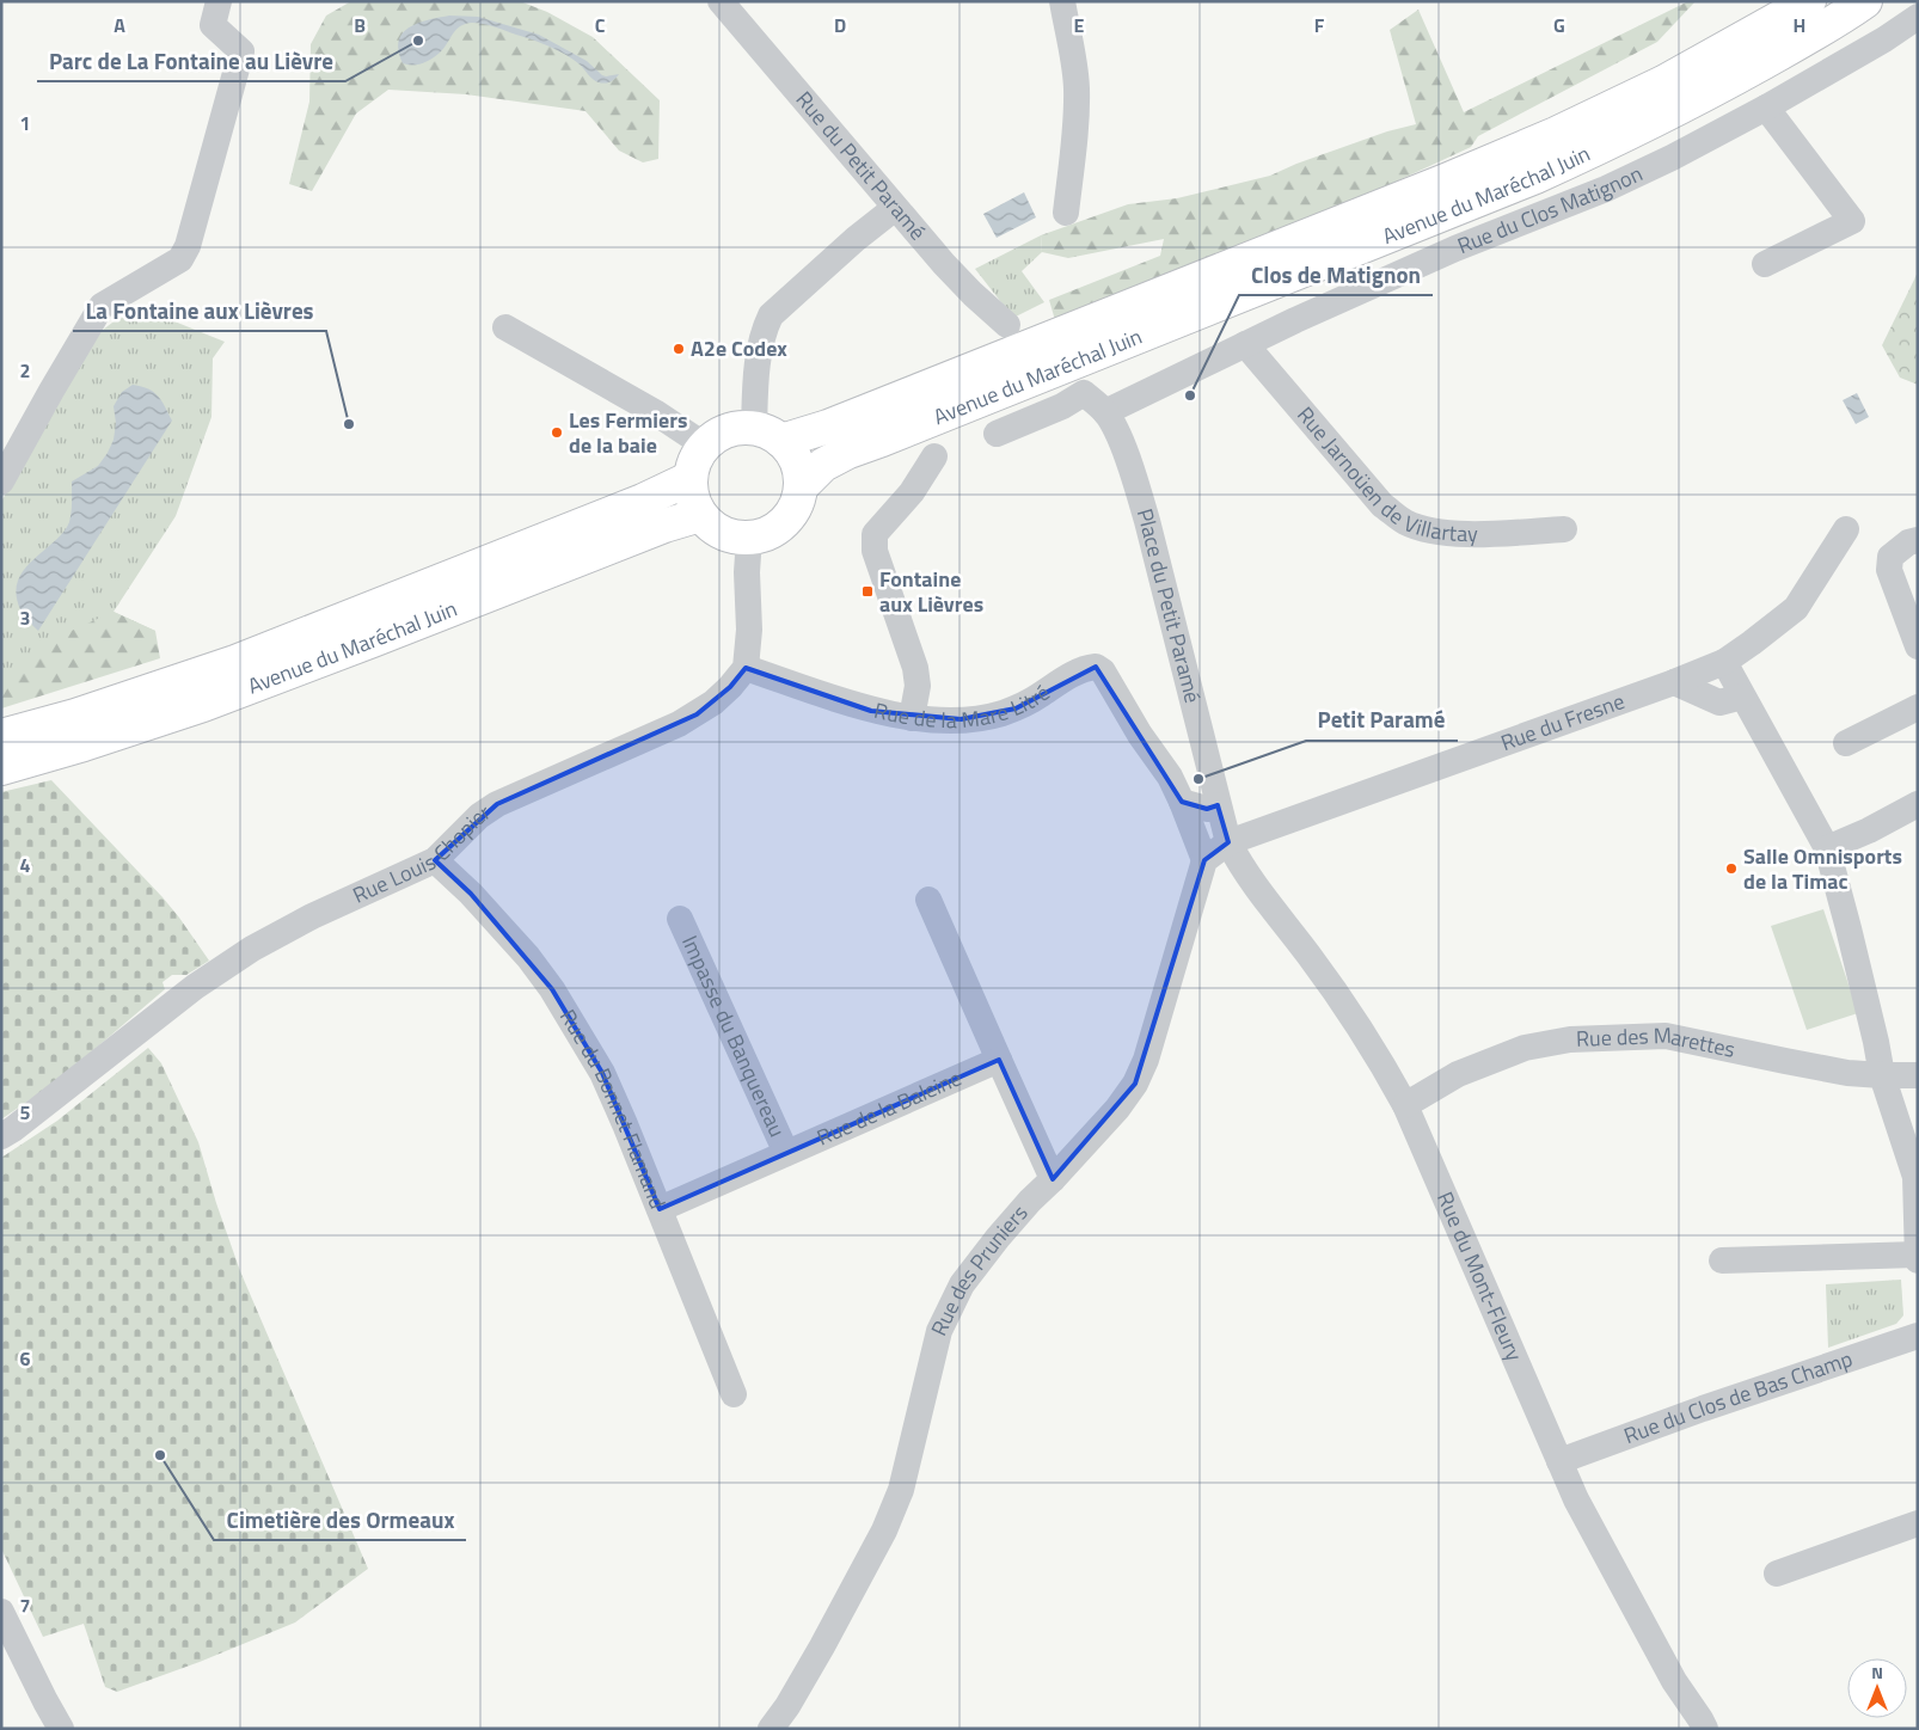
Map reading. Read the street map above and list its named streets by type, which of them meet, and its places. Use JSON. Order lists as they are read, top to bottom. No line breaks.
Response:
{"streets":{"main road":["Avenue du Maréchal Juin"],"street":["Rue du Petit Paramé","Rue du Clos Matignon","Rue Jarnoüen de Villartay","Place du Petit Paramé","Rue de la Mare Litré","Rue du Fresne","Rue Louis Chopier","Impasse du Banquereau","Rue des Marettes","Rue de la Baleine","Rue du Bonnet Flamand","Rue des Pruniers","Rue du Mont-Fleury","Rue du Clos de Bas Champ"]},"crossings":[["Rue du Clos Matignon","Rue Jarnoüen de Villartay"],["Rue du Clos Matignon","Place du Petit Paramé"],["Place du Petit Paramé","Rue du Fresne"],["Place du Petit Paramé","Rue du Mont-Fleury"],["Rue de la Mare Litré","Rue Louis Chopier"],["Rue du Fresne","Rue du Mont-Fleury"],["Rue Louis Chopier","Rue du Bonnet Flamand"],["Impasse du Banquereau","Rue de la Baleine"],["Rue des Marettes","Rue du Mont-Fleury"],["Rue de la Baleine","Rue du Bonnet Flamand"],["Rue du Mont-Fleury","Rue du Clos de Bas Champ"]],"places":{"other":["Parc de La Fontaine au Lièvre","A2e Codex","Clos de Matignon","La Fontaine aux Lièvres","Les Fermiers de la baie","Petit Paramé","Salle Omnisports de la Timac","Cimetière des Ormeaux"],"transit":["Fontaine aux Lièvres"]},"north":"top","grid":{"columns":["A","B","C","D","E","F","G","H"],"rows":["1","2","3","4","5","6","7"]}}
